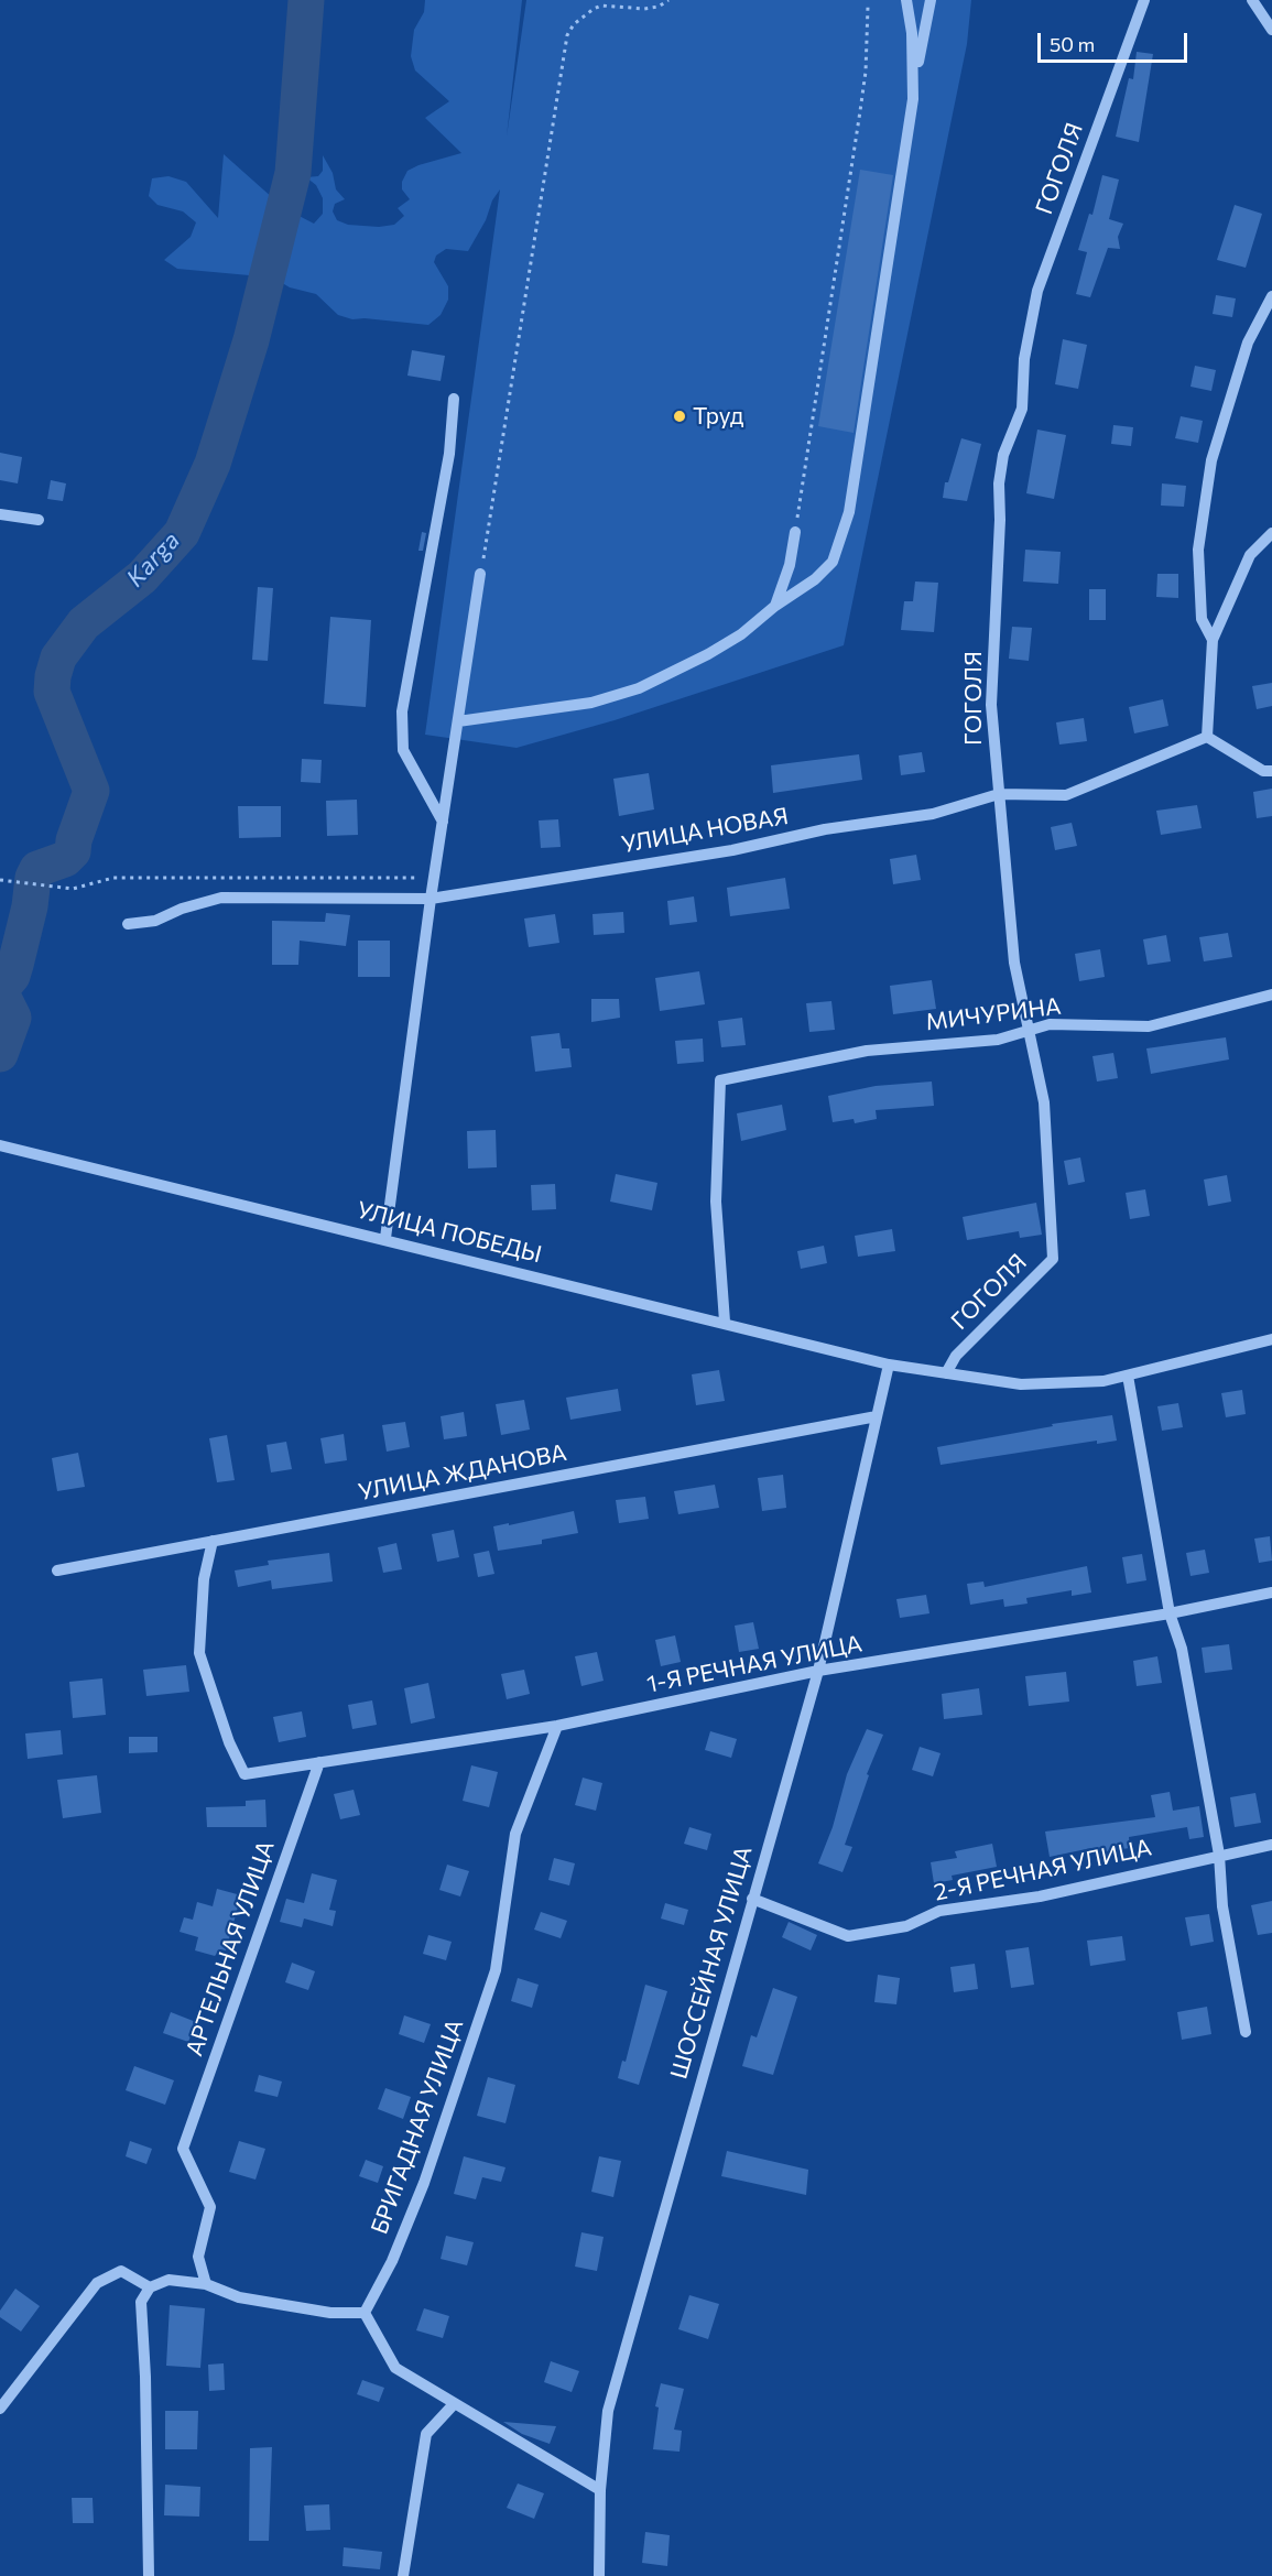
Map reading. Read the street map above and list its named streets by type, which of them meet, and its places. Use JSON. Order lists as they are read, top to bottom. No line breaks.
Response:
{"streets":{"street":["ГОГОЛЯ","УЛИЦА НОВАЯ","МИЧУРИНА","УЛИЦА ПОБЕДЫ","УЛИЦА ЖДАНОВА","1-Я РЕЧНАЯ УЛИЦА","2-Я РЕЧНАЯ УЛИЦА","АРТЕЛЬНАЯ УЛИЦА","ШОССЕЙНАЯ УЛИЦА","БРИГАДНАЯ УЛИЦА"]},"crossings":[["ГОГОЛЯ","УЛИЦА НОВАЯ"],["ГОГОЛЯ","МИЧУРИНА"],["МИЧУРИНА","УЛИЦА ПОБЕДЫ"],["УЛИЦА ПОБЕДЫ","ШОССЕЙНАЯ УЛИЦА"],["УЛИЦА ЖДАНОВА","1-Я РЕЧНАЯ УЛИЦА"],["УЛИЦА ЖДАНОВА","ШОССЕЙНАЯ УЛИЦА"],["1-Я РЕЧНАЯ УЛИЦА","АРТЕЛЬНАЯ УЛИЦА"],["1-Я РЕЧНАЯ УЛИЦА","ШОССЕЙНАЯ УЛИЦА"],["1-Я РЕЧНАЯ УЛИЦА","БРИГАДНАЯ УЛИЦА"],["2-Я РЕЧНАЯ УЛИЦА","ШОССЕЙНАЯ УЛИЦА"]],"water":["Karga"],"places":["Труд"],"scale_bar":"50 m"}
